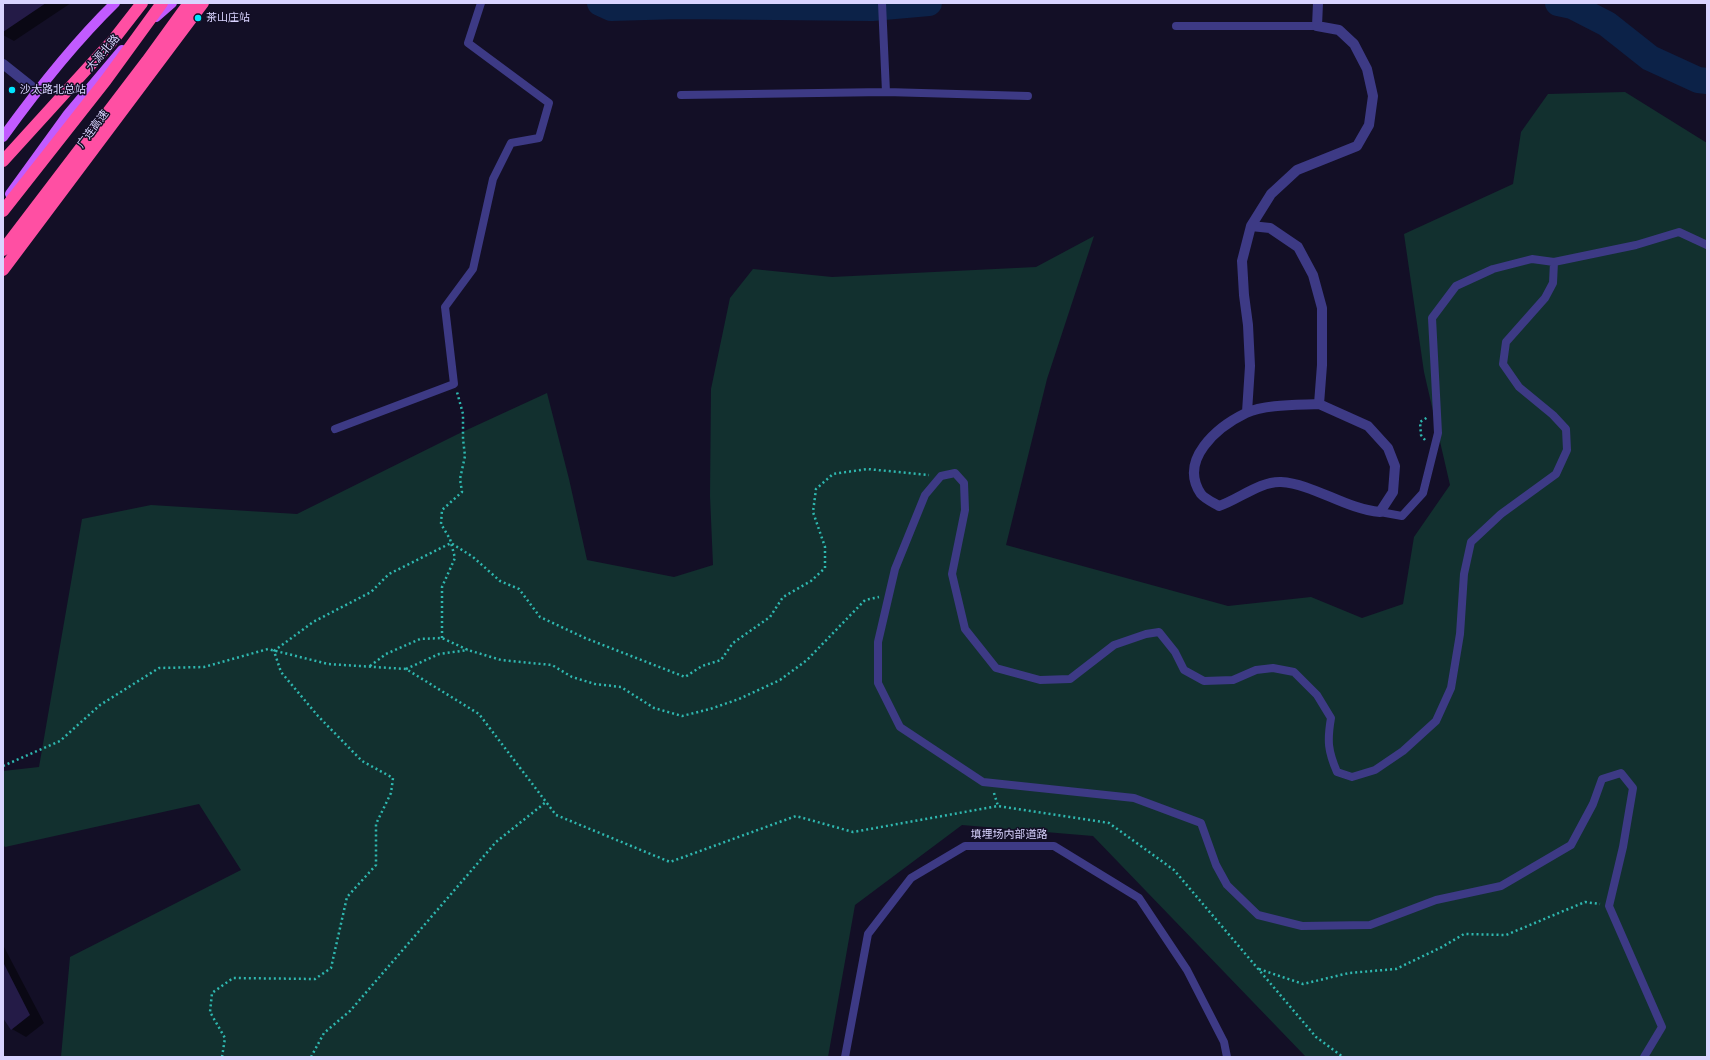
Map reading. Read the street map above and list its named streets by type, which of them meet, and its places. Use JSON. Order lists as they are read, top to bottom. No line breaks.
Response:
{"streets":{"highway":["广连高速"],"main road":["大源北路"],"lane":["填埋场内部道路"]},"places":["茶山庄站","沙太路北总站"]}
